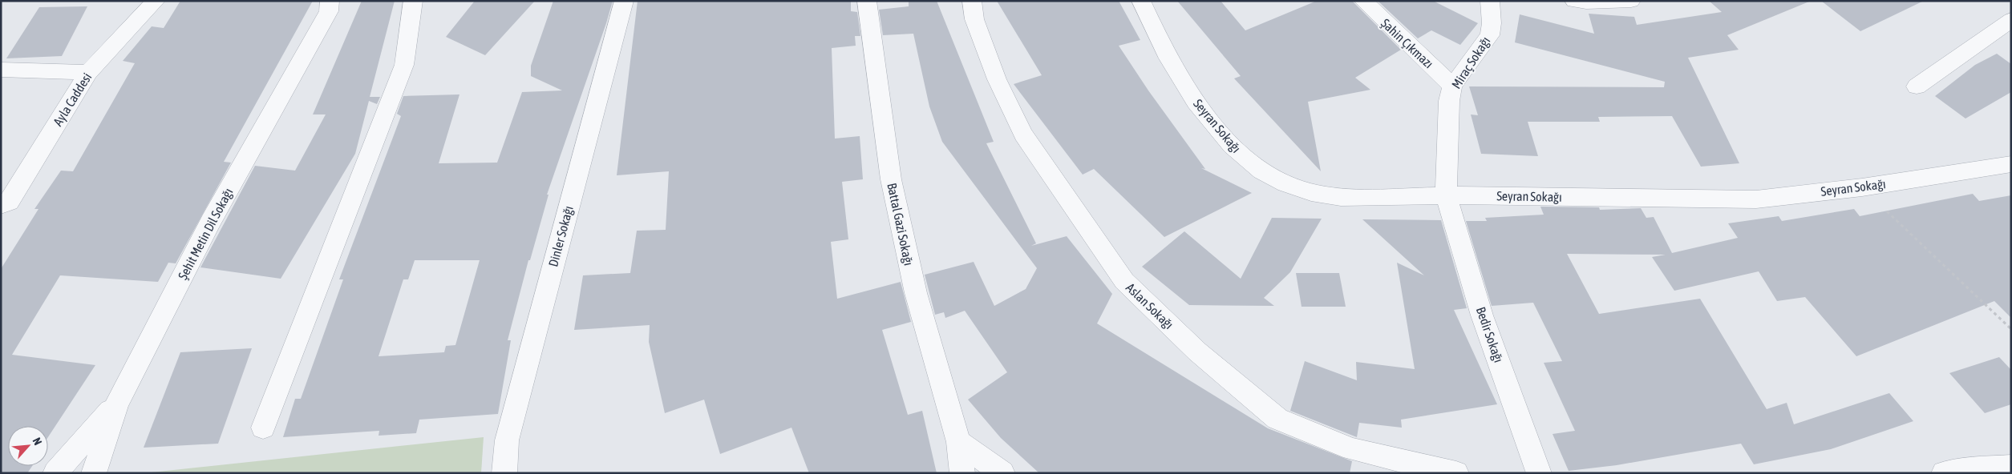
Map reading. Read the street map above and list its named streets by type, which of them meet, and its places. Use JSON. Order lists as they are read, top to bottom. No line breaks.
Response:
{"streets":{"street":["Şahin Çıkmazı","Miraç Sokağı","Ayla Caddesi","Seyran Sokağı","Battal Gazi Sokağı","Şehit Metin Dil Sokağı","Dinler Sokağı","Aslan Sokağı","Bedir Sokağı"]},"crossings":[["Şahin Çıkmazı","Miraç Sokağı"],["Miraç Sokağı","Seyran Sokağı"],["Miraç Sokağı","Bedir Sokağı"],["Seyran Sokağı","Bedir Sokağı"]],"north":"top right"}
